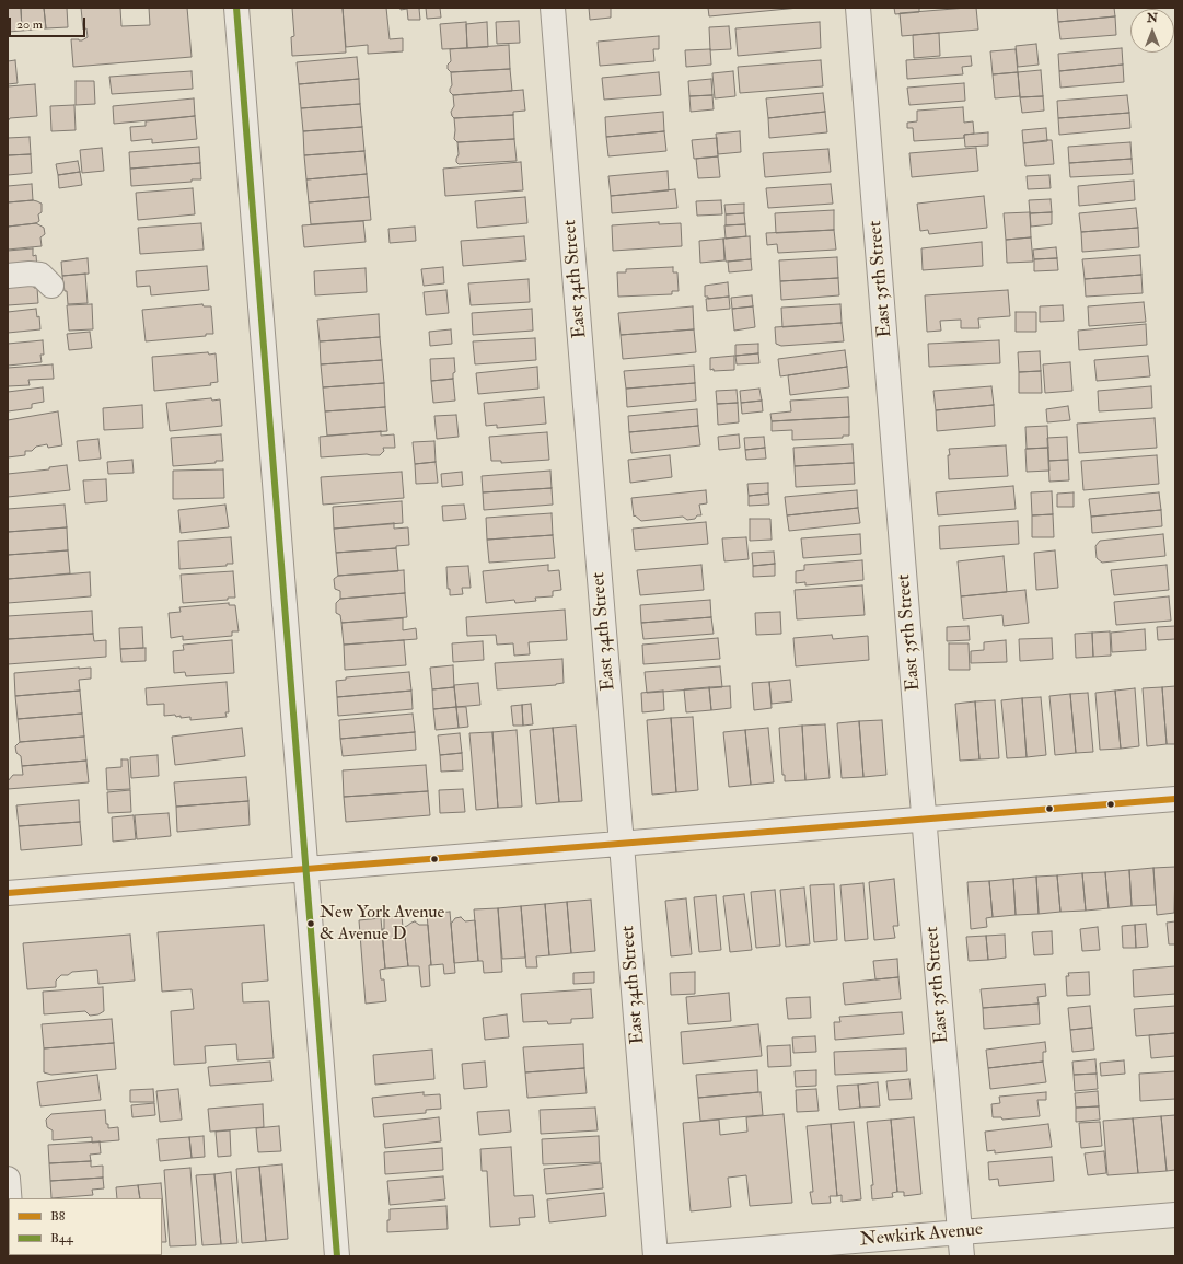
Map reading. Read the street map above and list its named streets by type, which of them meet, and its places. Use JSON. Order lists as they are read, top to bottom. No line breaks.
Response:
{"streets":{"street":["East 34th Street","East 35th Street","Newkirk Avenue"]},"crossings":[["East 35th Street","Newkirk Avenue"]],"places":["New York Avenue & Avenue D"],"lines":["transit line B44","transit line B8"],"legend":["B8","B44"],"scale_bar":"20 m","north":"top"}
